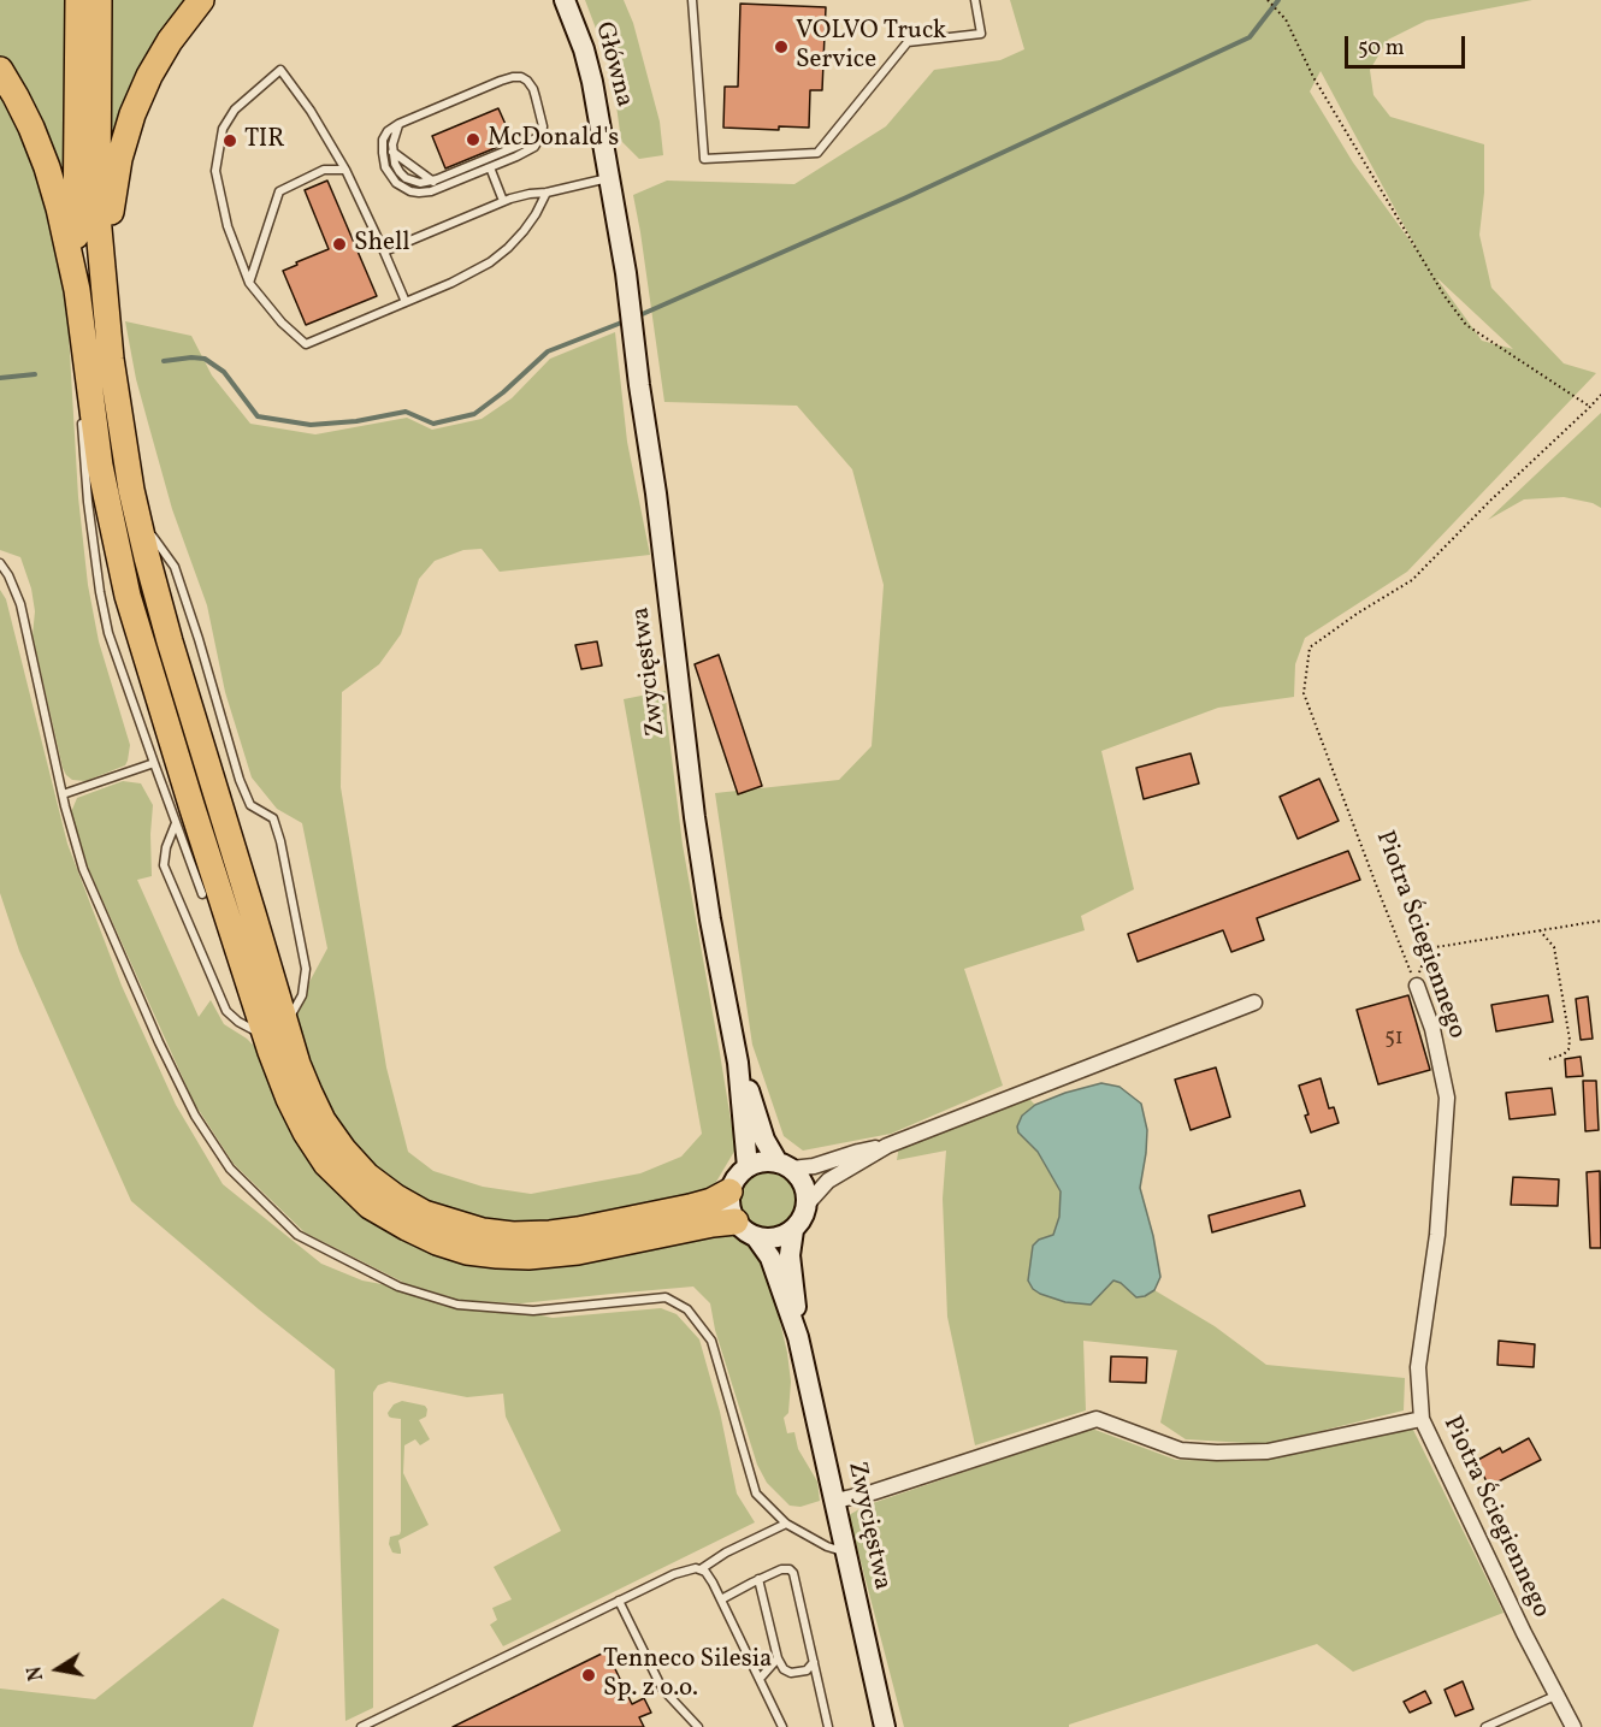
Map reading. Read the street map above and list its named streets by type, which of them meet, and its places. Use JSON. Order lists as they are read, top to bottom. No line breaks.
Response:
{"streets":{"main road":["Główna","Zwycięstwa"],"street":["Piotra Ściegiennego"]},"crossings":[["Główna","Zwycięstwa"]],"places":["VOLVO Truck Service","McDonald's","TIR","Shell","Tenneco Silesia Sp. z o.o."],"house_numbers":["51"],"scale_bar":"50 m","north":"left"}
